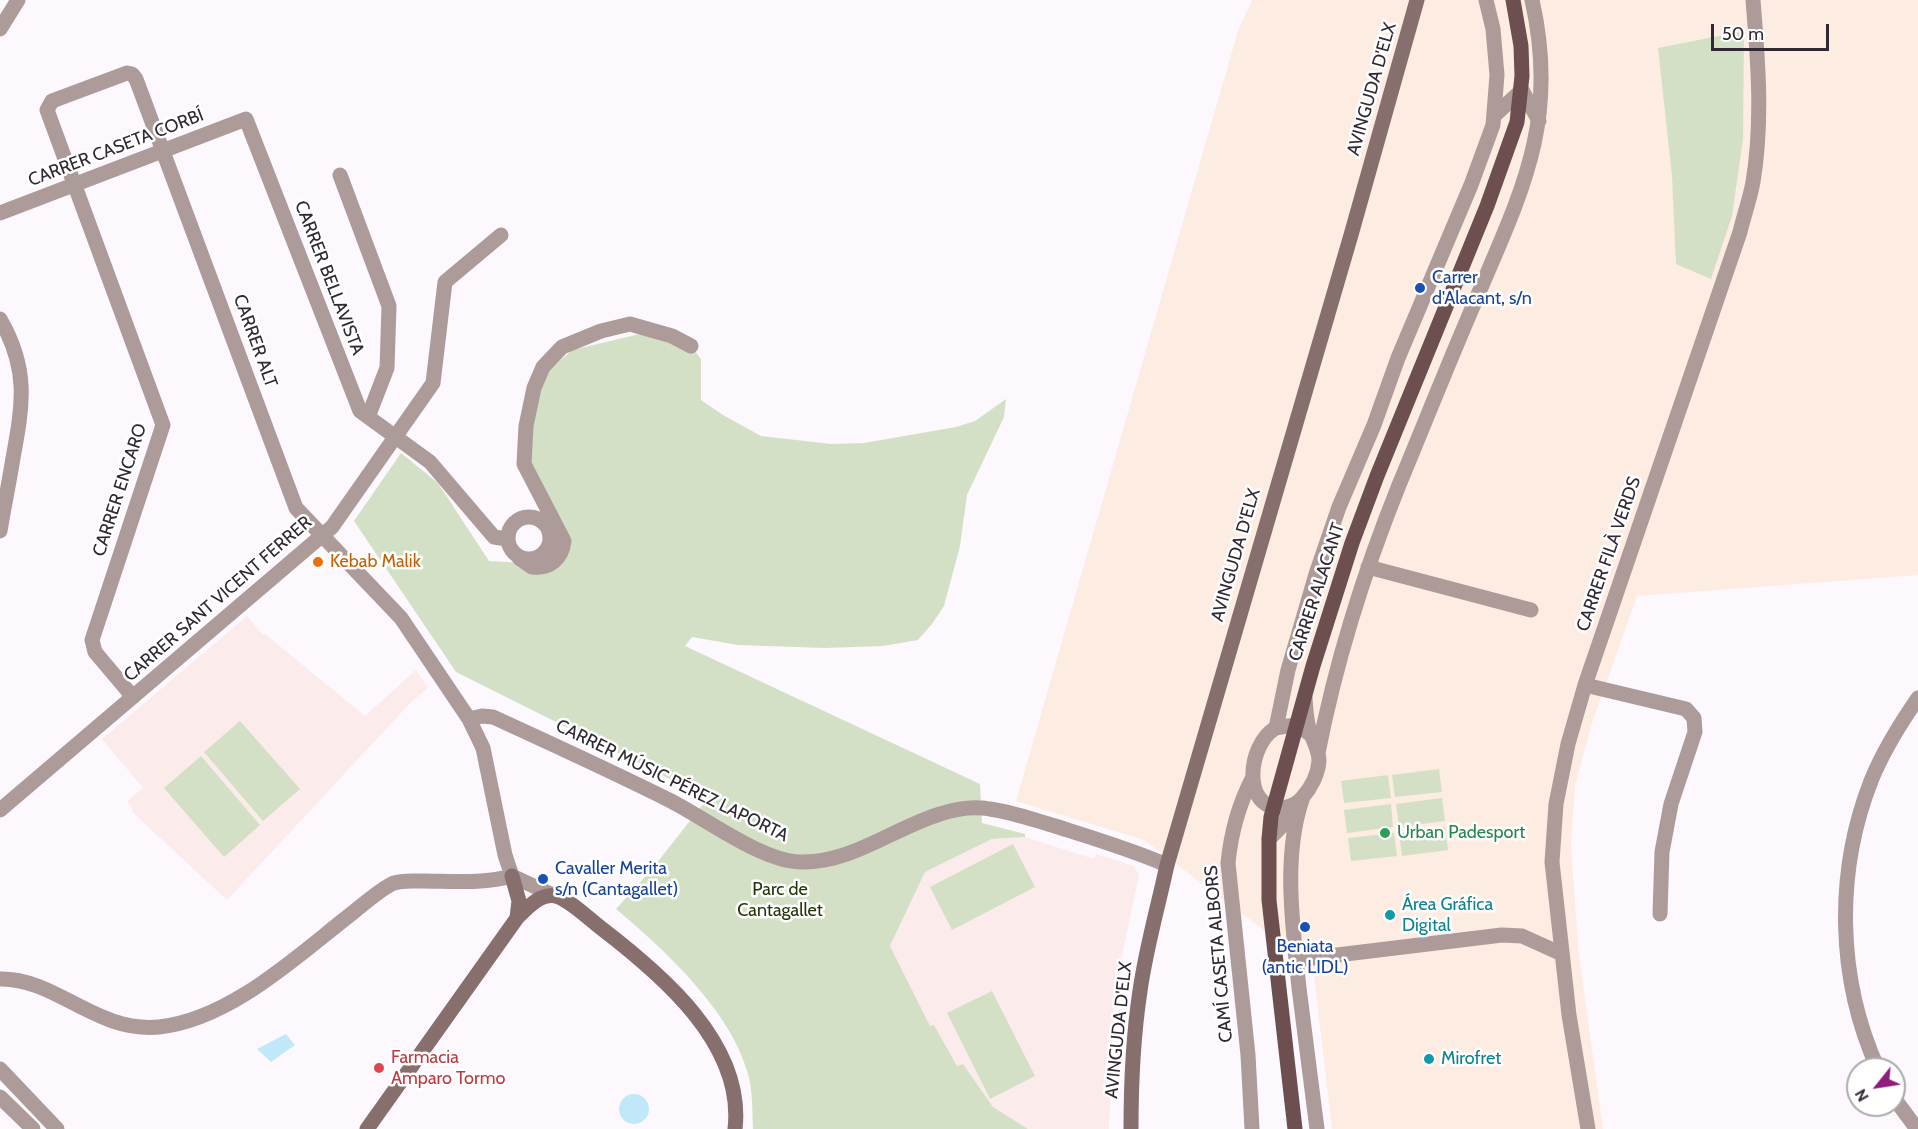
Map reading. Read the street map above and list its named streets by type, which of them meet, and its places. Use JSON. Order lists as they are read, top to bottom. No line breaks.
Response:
{"streets":{"main road":["CARRER ALACANT"],"street":["AVINGUDA D'ELX","CARRER CASETA CORBÍ","CARRER BELLAVISTA","CARRER ALT","CARRER ENCARO","CARRER FILÀ VERDS","CARRER SANT VICENT FERRER","CARRER MÚSIC PÉREZ LAPORTA","CAMÍ CASETA ALBORS"]},"crossings":[["AVINGUDA D'ELX","CARRER MÚSIC PÉREZ LAPORTA"],["CARRER CASETA CORBÍ","CARRER BELLAVISTA"],["CARRER CASETA CORBÍ","CARRER ALT"],["CARRER CASETA CORBÍ","CARRER ENCARO"],["CARRER BELLAVISTA","CARRER SANT VICENT FERRER"],["CARRER ALT","CARRER ENCARO"],["CARRER ALT","CARRER SANT VICENT FERRER"],["CARRER ALT","CARRER MÚSIC PÉREZ LAPORTA"],["CARRER ENCARO","CARRER SANT VICENT FERRER"],["CARRER ALACANT","CAMÍ CASETA ALBORS"]],"parks":["Parc de Cantagallet"],"places":["Carrer d'Alacant, s/n","Kebab Malik","Urban Padesport","Cavaller Merita s/n (Cantagallet)","Área Gráfica Digital","Beniata (antic LIDL)","Mirofret","Farmacia Amparo Tormo"],"scale_bar":"50 m","north":"bottom left"}
